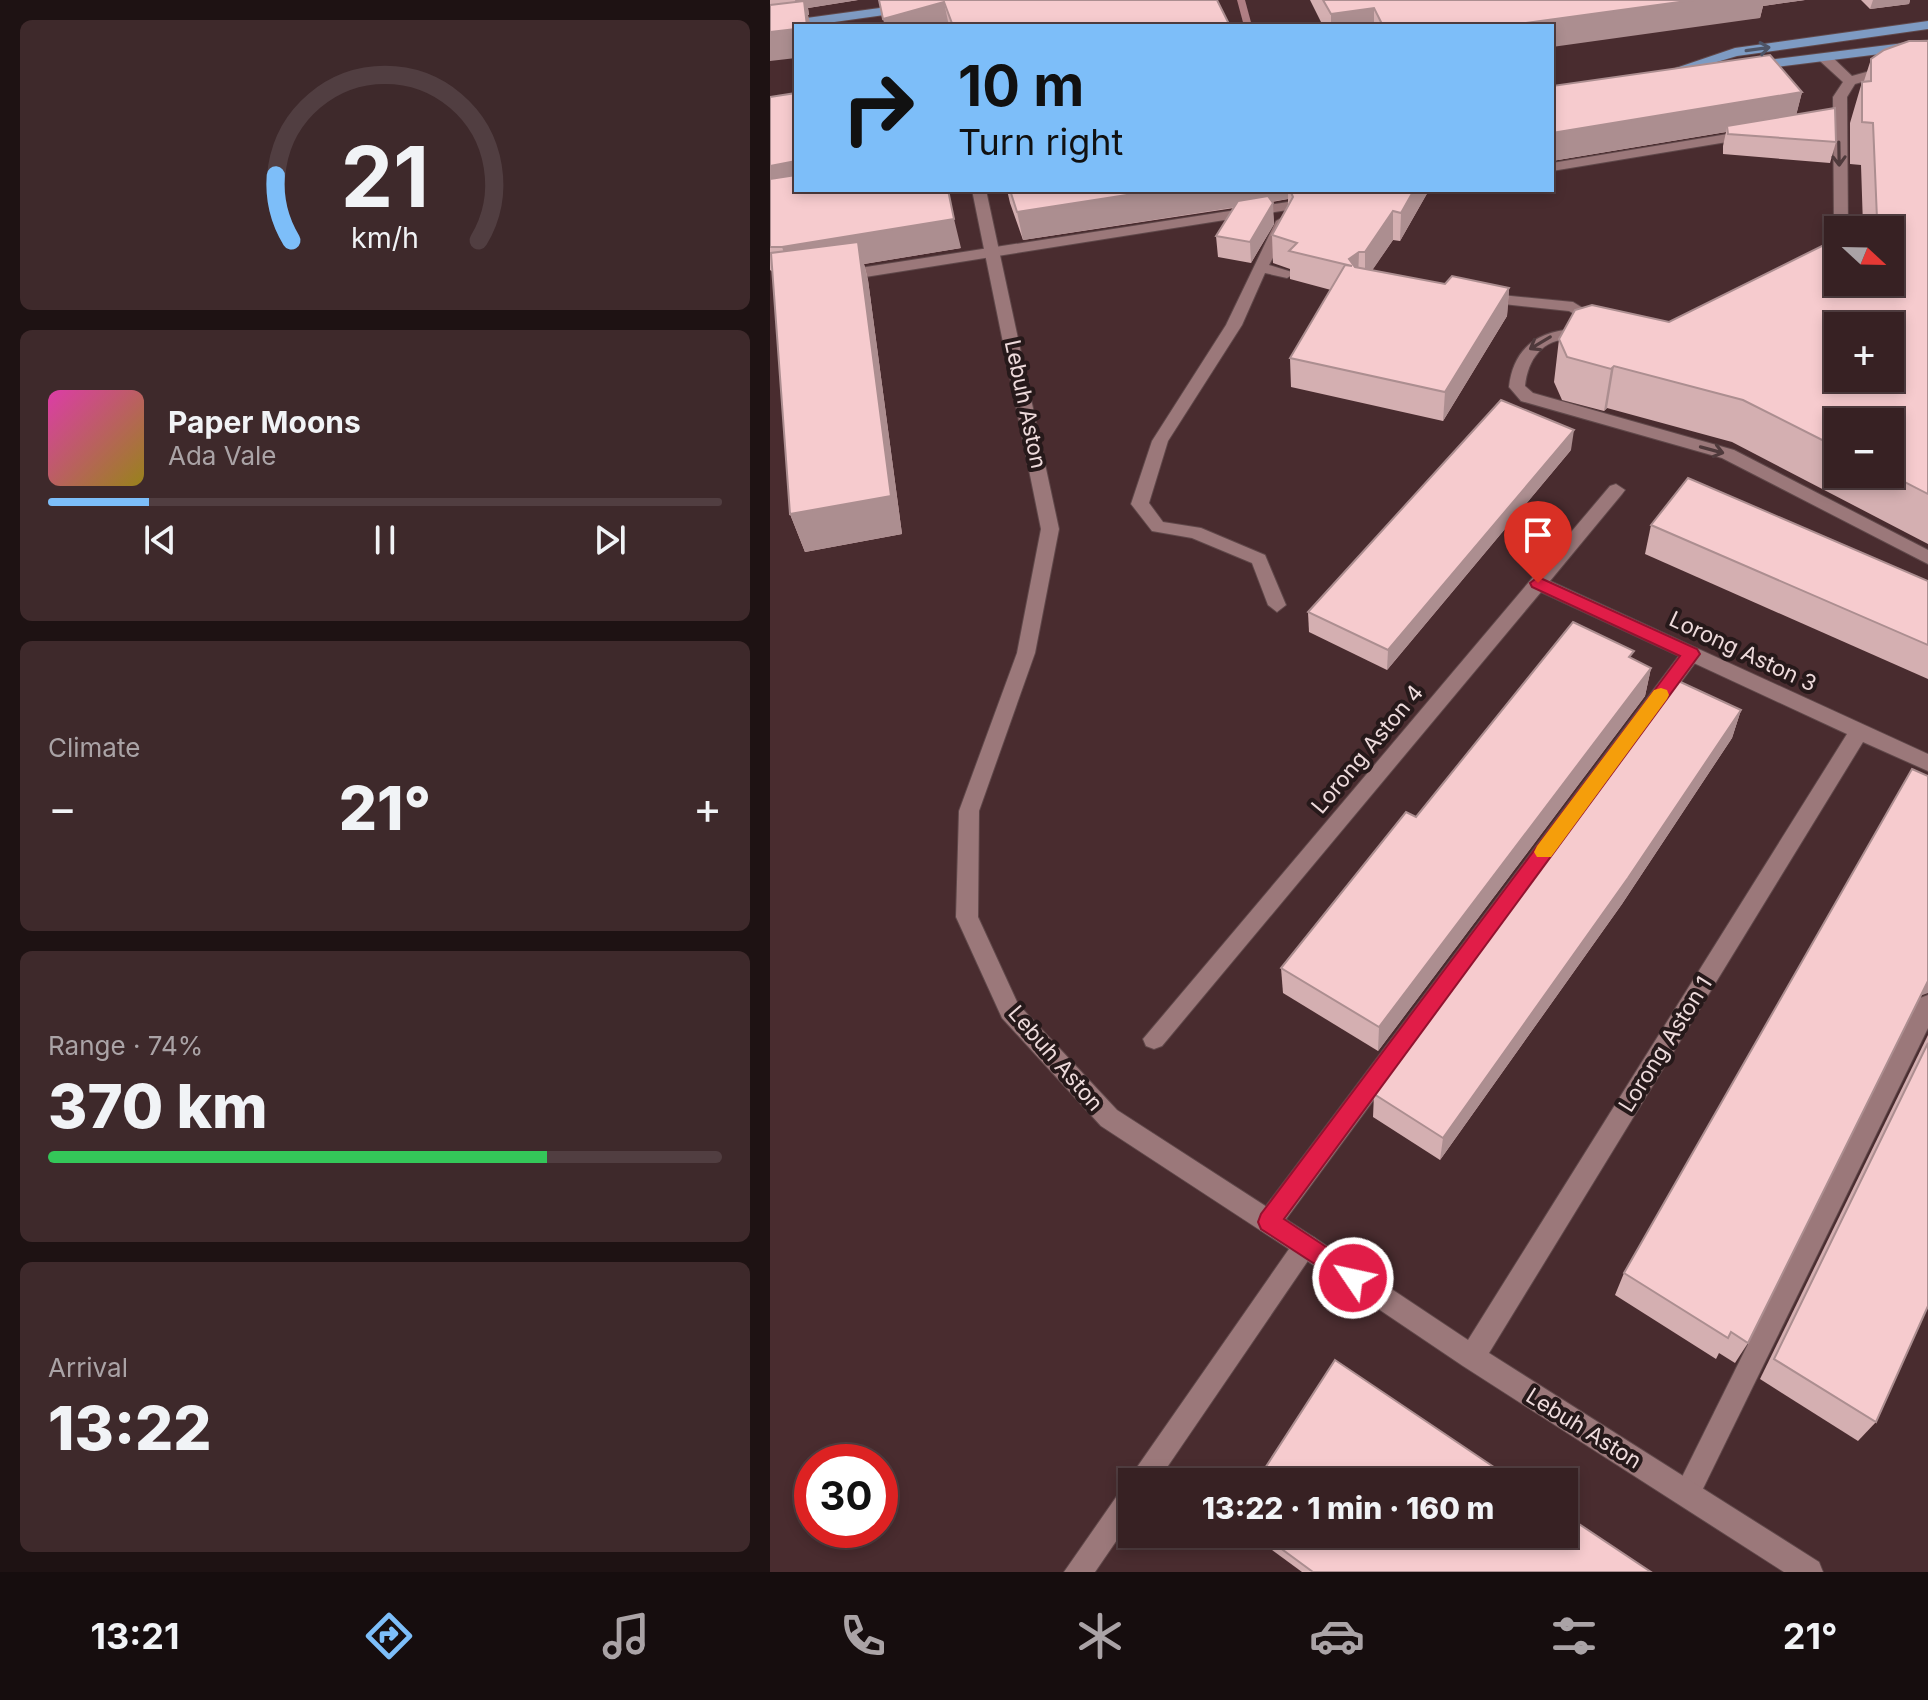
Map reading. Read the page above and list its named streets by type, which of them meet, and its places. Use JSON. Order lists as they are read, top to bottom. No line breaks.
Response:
{"streets":{"street":["Lebuh Aston","Lorong Aston 3","Lorong Aston 4","Lorong Aston 1"]},"crossings":[["Lebuh Aston","Lorong Aston 1"],["Lorong Aston 3","Lorong Aston 4"],["Lorong Aston 3","Lorong Aston 1"]],"north":"right","page":{"turn":["10 m","Turn right"],"map_buttons":["+","−"],"song":["Paper Moons","Ada Vale"],"tile":["Climate",["Range · 74%","370 km"],["Arrival","13:22"]],"heat":["−","21°","+"],"limit":"30","trip":"13:22 · 1 min · 160 m","tabs":["13:21","21°"],"gauge":["21","km/h"]}}
